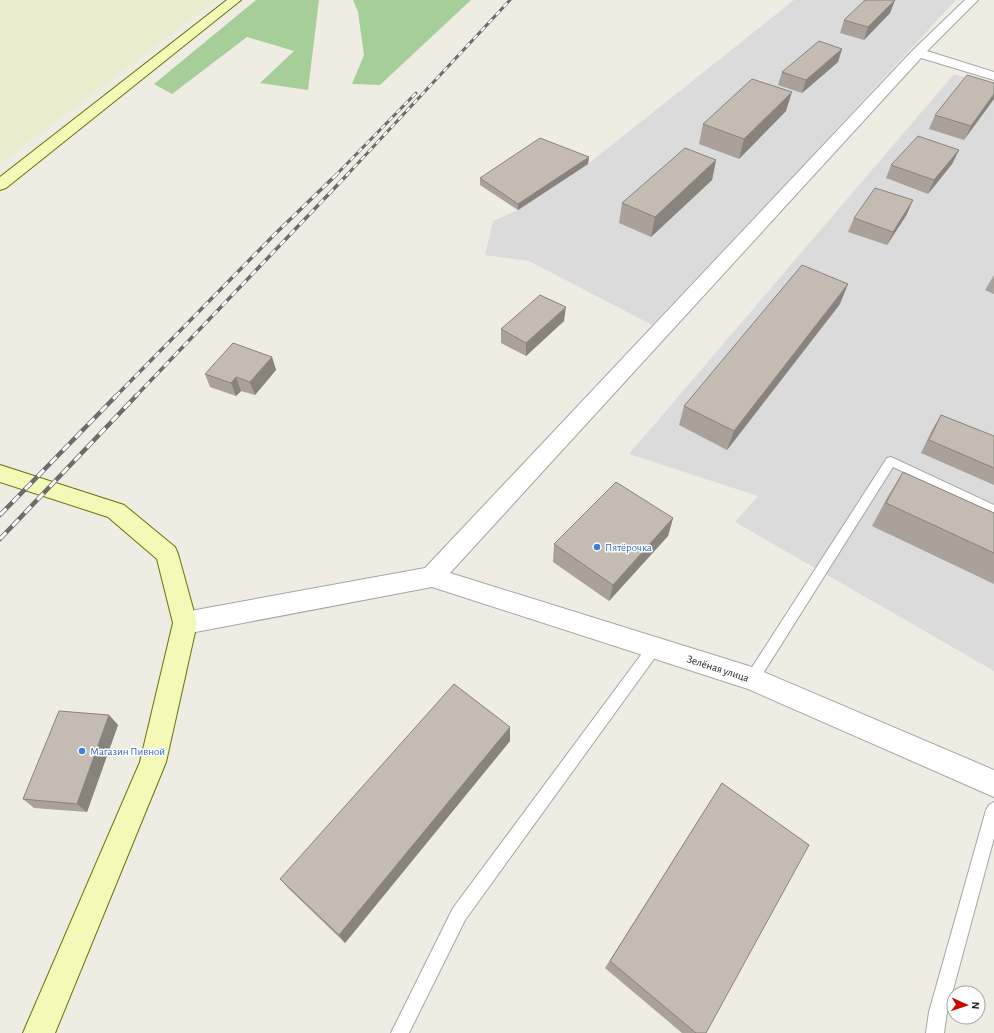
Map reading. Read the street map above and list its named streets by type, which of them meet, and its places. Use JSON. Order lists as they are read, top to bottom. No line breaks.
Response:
{"streets":{"street":["Зелёная улица"]},"places":["Пятёрочка","Магазин Пивной"],"north":"right"}
